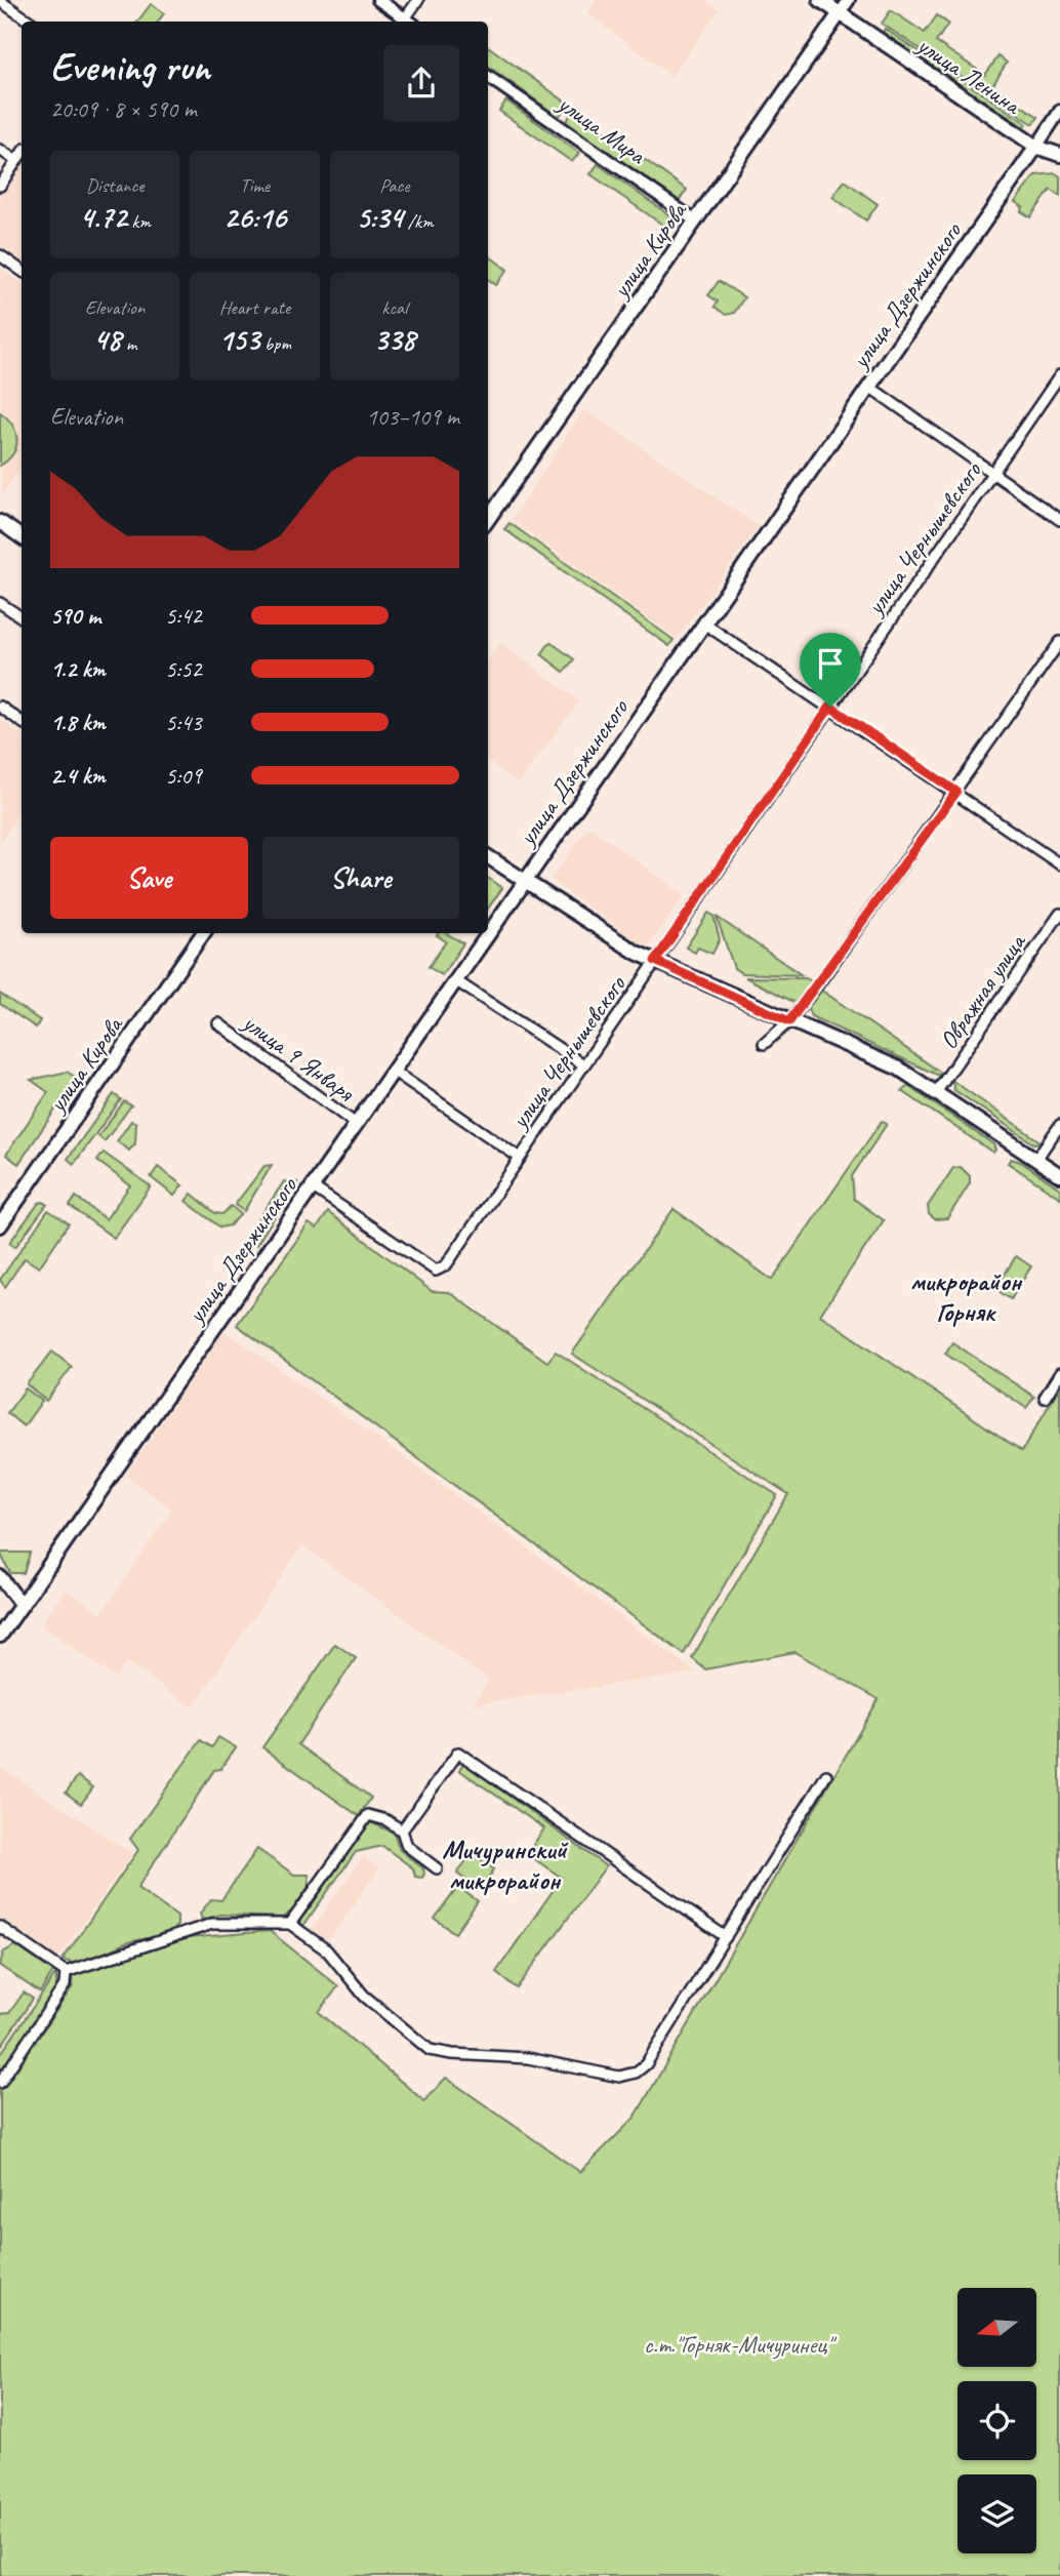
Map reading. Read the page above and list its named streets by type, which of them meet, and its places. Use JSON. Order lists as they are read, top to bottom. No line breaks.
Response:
{"streets":{"main road":["улица Ленина","улица Кирова","улица Дзержинского"],"street":["улица Мира","улица Чернышевского","Овражная улица","улица 9 Января"]},"crossings":[["улица Ленина","улица Кирова"],["улица Ленина","улица Дзержинского"],["улица Мира","улица Кирова"],["улица Дзержинского","улица Чернышевского"],["улица Дзержинского","улица 9 Января"]],"districts":["микрорайон Горняк","Мичуринский микрорайон"],"parks":["с.т.\"Горняк-Мичуринец\""],"north":"left","page":{"heading":["Evening run","20:09 · 8 × 590 m"],"stats":[["Distance","4.72 km"],["Time","26:16"],["Pace","5:34 /km"],["Elevation","48 m"],["Heart rate","153 bpm"],["kcal","338"]],"chart":["Elevation","103–109 m"],"list":[{"name":"590 m","note":"5:42"},{"name":"1.2 km","note":"5:52"},{"name":"1.8 km","note":"5:43"},{"name":"2.4 km","note":"5:09"}],"buttons":["Save","Share"]}}
